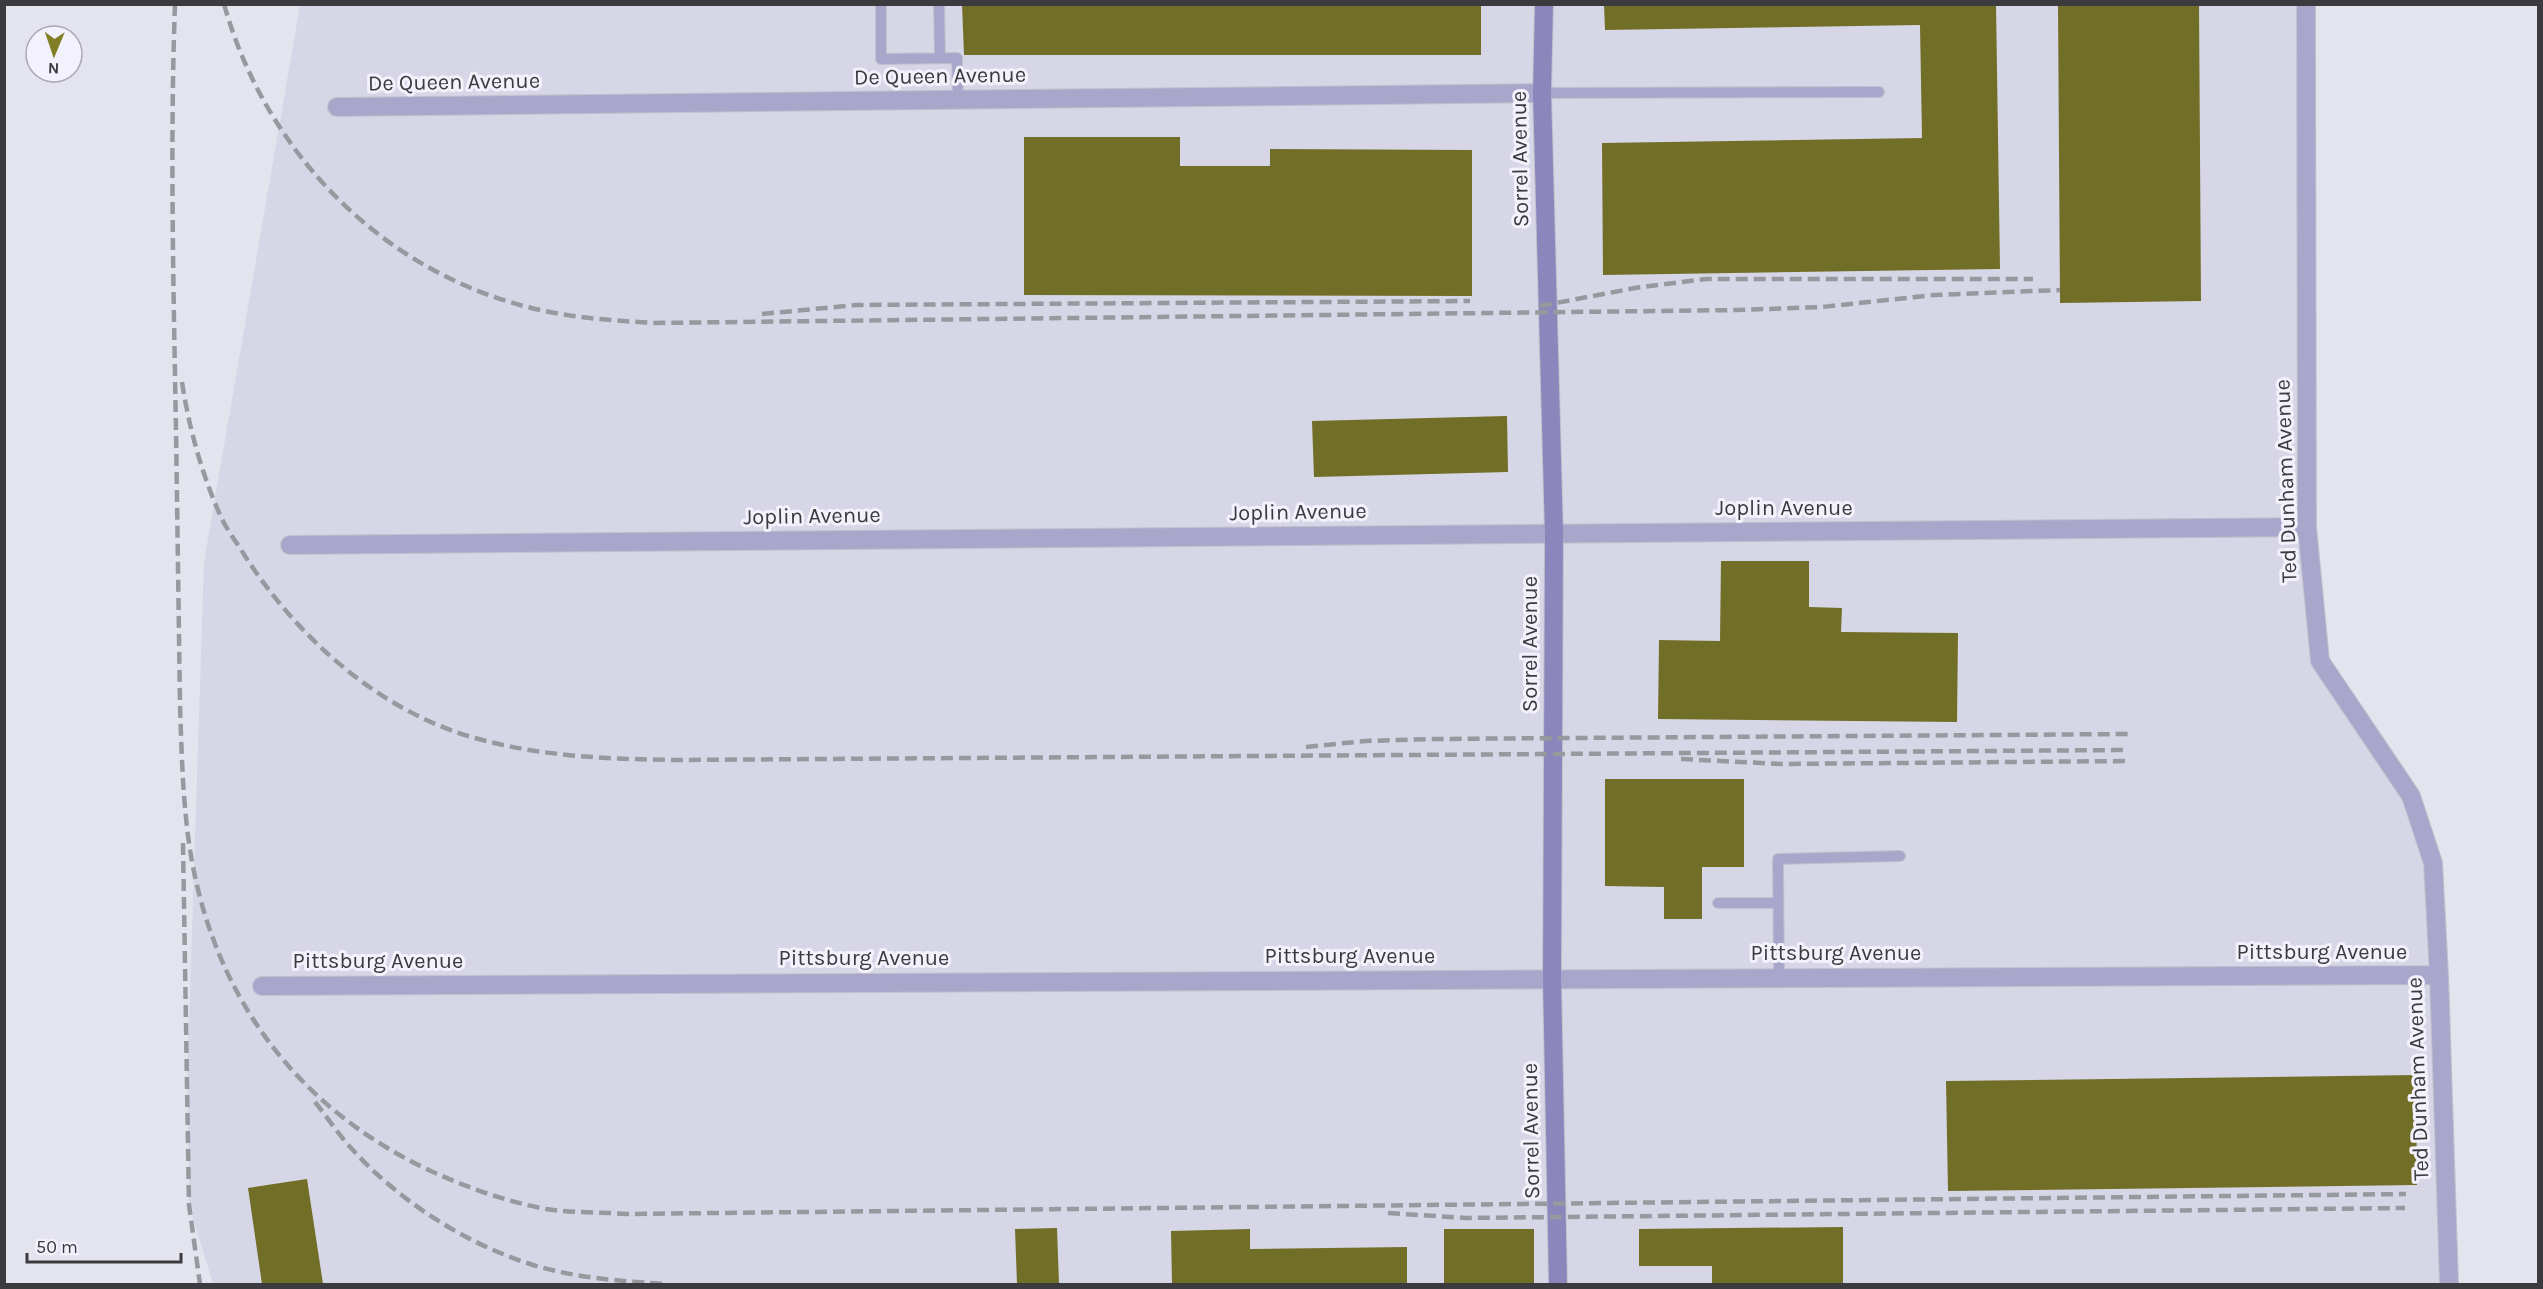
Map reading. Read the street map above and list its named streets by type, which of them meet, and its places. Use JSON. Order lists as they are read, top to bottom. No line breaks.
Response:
{"streets":{"street":["De Queen Avenue","Sorrel Avenue","Ted Dunham Avenue","Joplin Avenue","Pittsburg Avenue"]},"crossings":[["De Queen Avenue","Sorrel Avenue"],["Sorrel Avenue","Joplin Avenue"],["Sorrel Avenue","Pittsburg Avenue"],["Ted Dunham Avenue","Joplin Avenue"],["Ted Dunham Avenue","Pittsburg Avenue"]],"scale_bar":"50 m","north":"bottom"}
